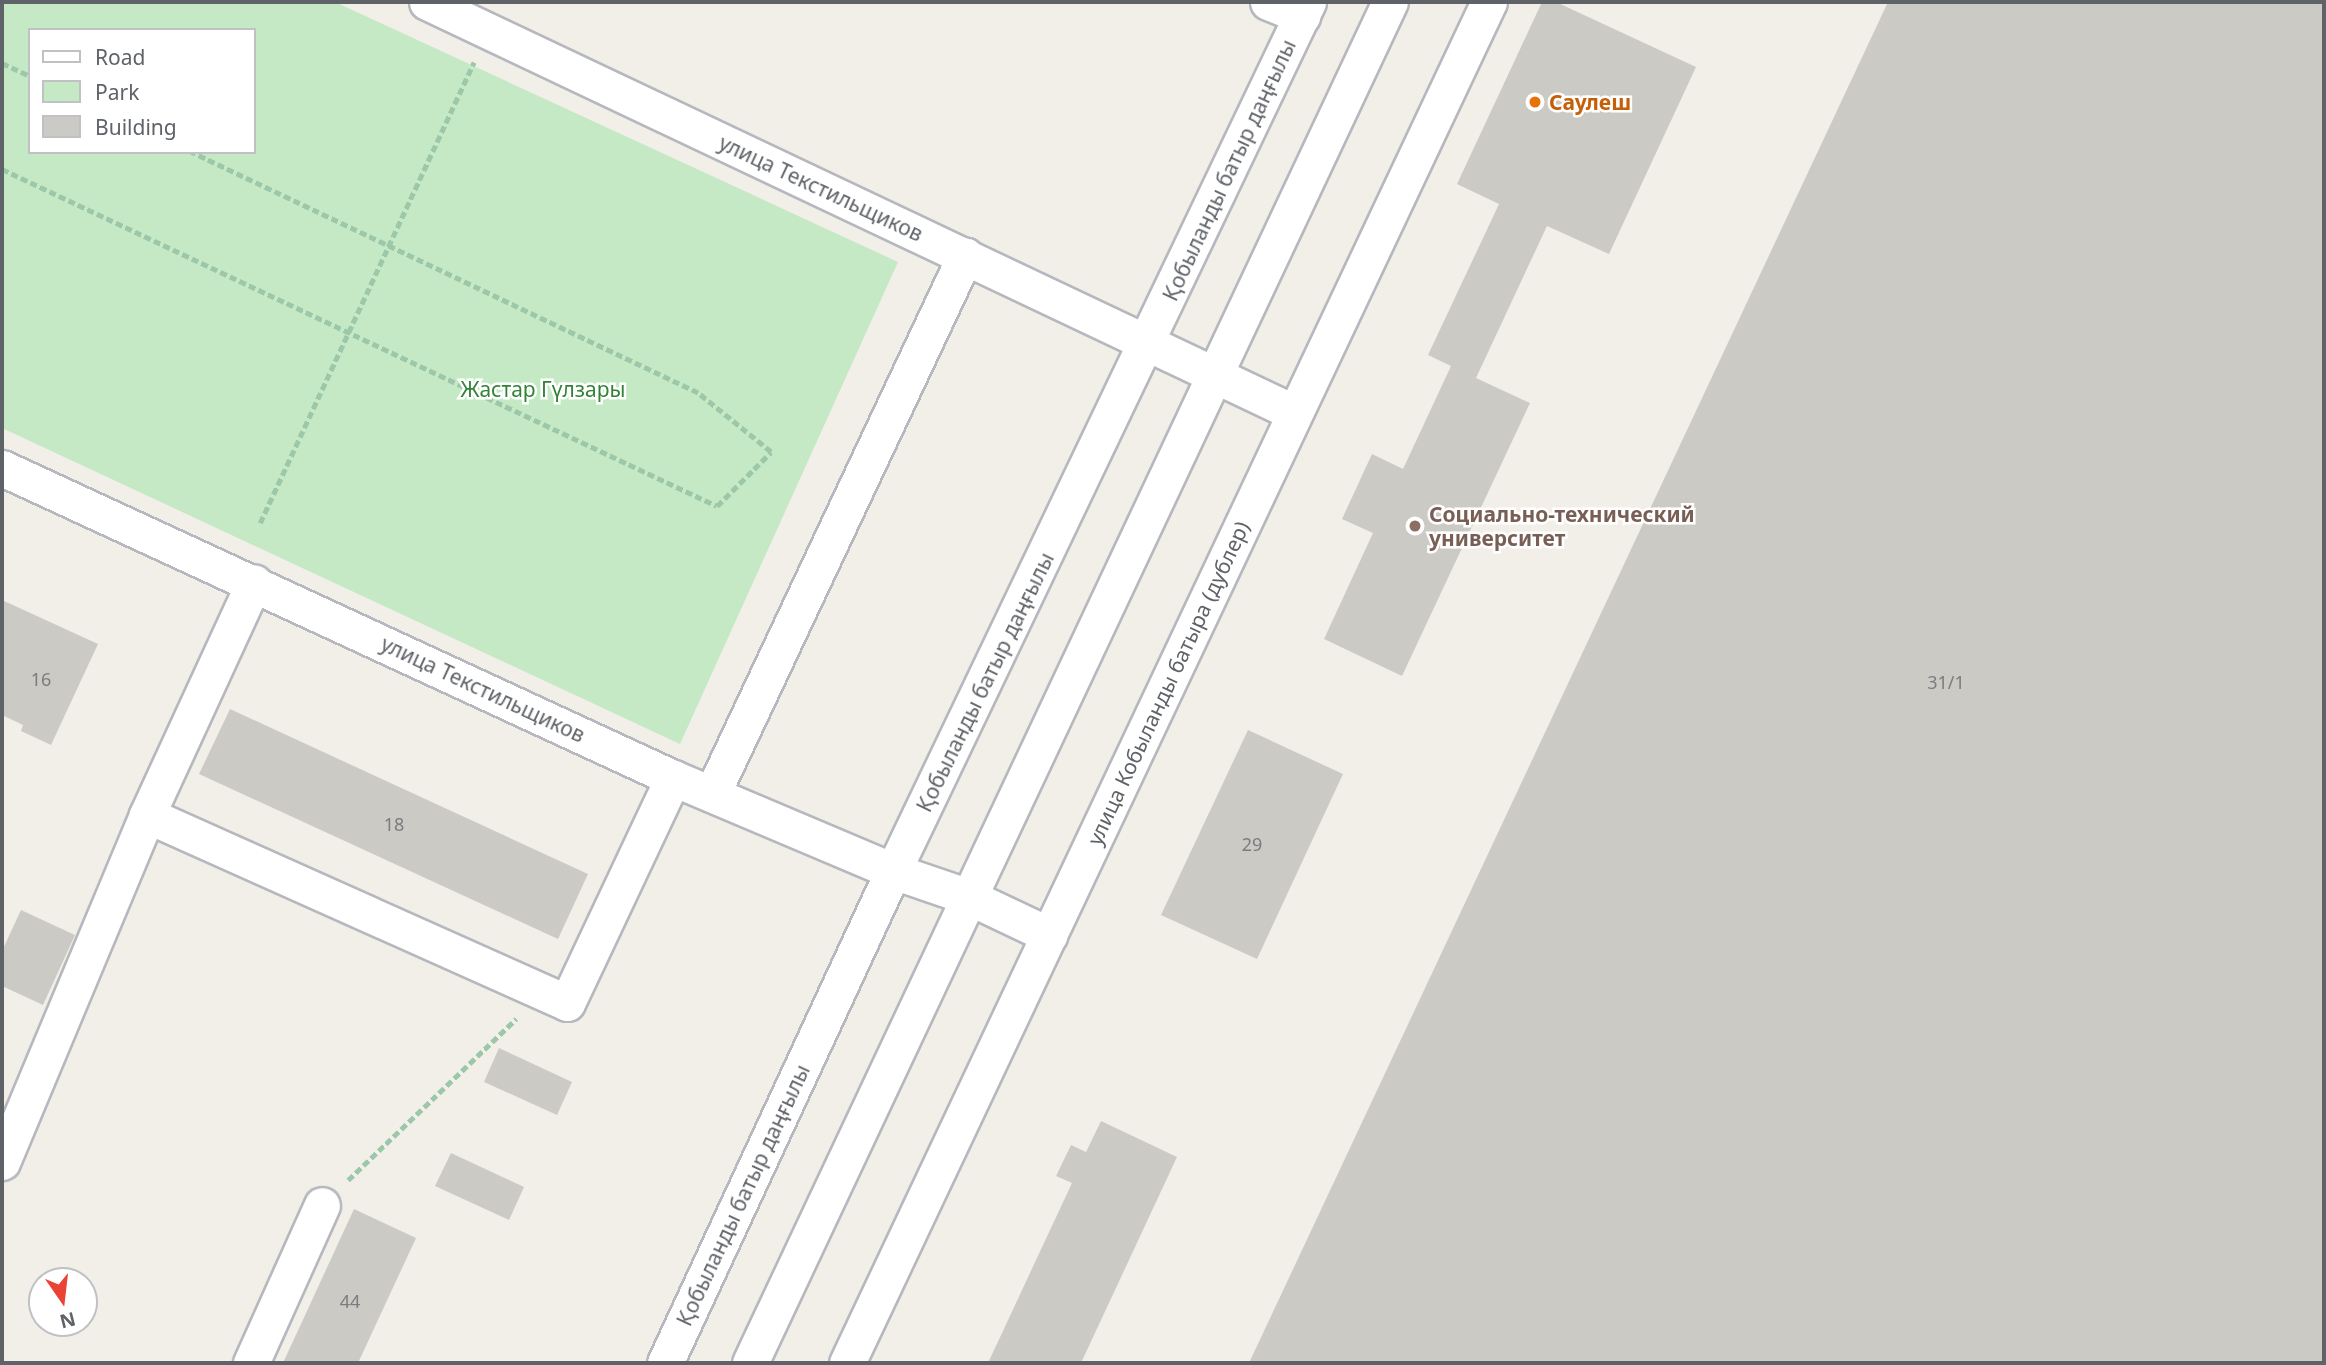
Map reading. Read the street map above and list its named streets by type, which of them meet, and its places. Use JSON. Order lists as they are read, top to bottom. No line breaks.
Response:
{"streets":{"street":["Қобыланды батыр даңғылы","улица Текстильщиков","улица Кобыланды батыра (дублер)"]},"crossings":[["Қобыланды батыр даңғылы","улица Текстильщиков"],["улица Текстильщиков","улица Кобыланды батыра (дублер)"]],"parks":["Жастар Гүлзары"],"places":["Саулеш","Социально-технический университет"],"house_numbers":["16","31/1","18","29","44"],"legend":["Road","Park","Building"],"north":"bottom"}
